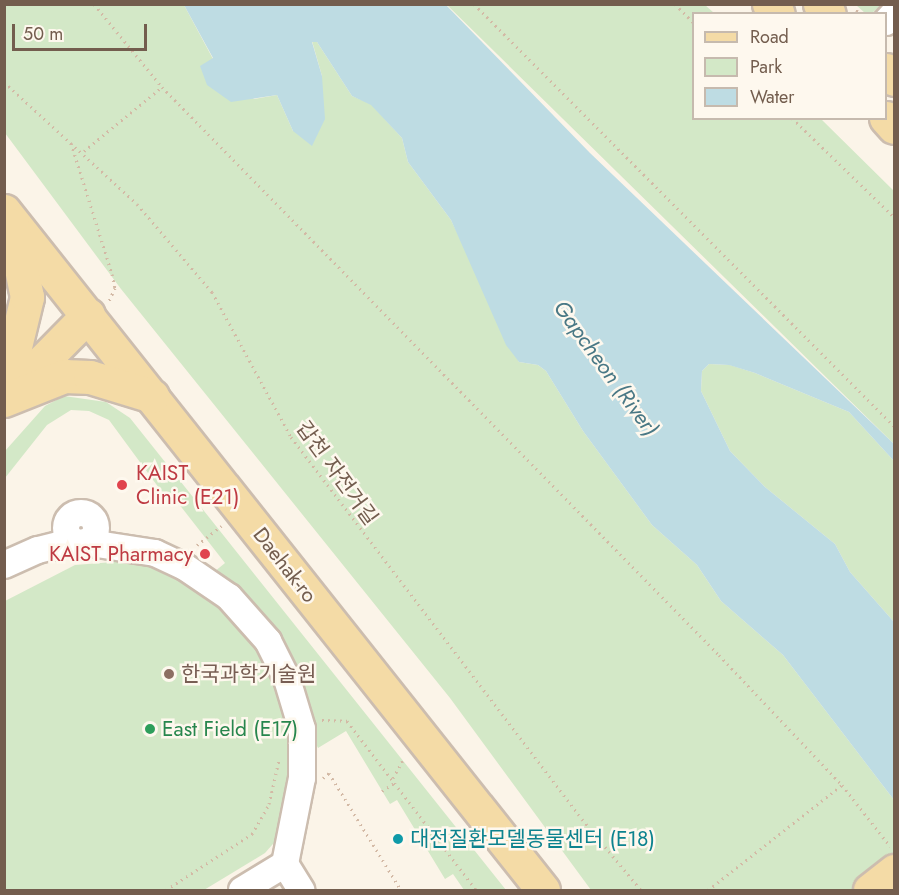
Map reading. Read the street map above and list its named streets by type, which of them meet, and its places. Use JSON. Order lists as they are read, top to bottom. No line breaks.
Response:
{"streets":{"main road":["Daehak-ro"],"path":["갑천 자전거길"]},"water":["Gapcheon (River)"],"places":["KAIST Clinic (E21)","KAIST Pharmacy","한국과학기술원","East Field (E17)","대전질환모델동물센터 (E18)"],"legend":["Road","Park","Water"],"scale_bar":"50 m"}
